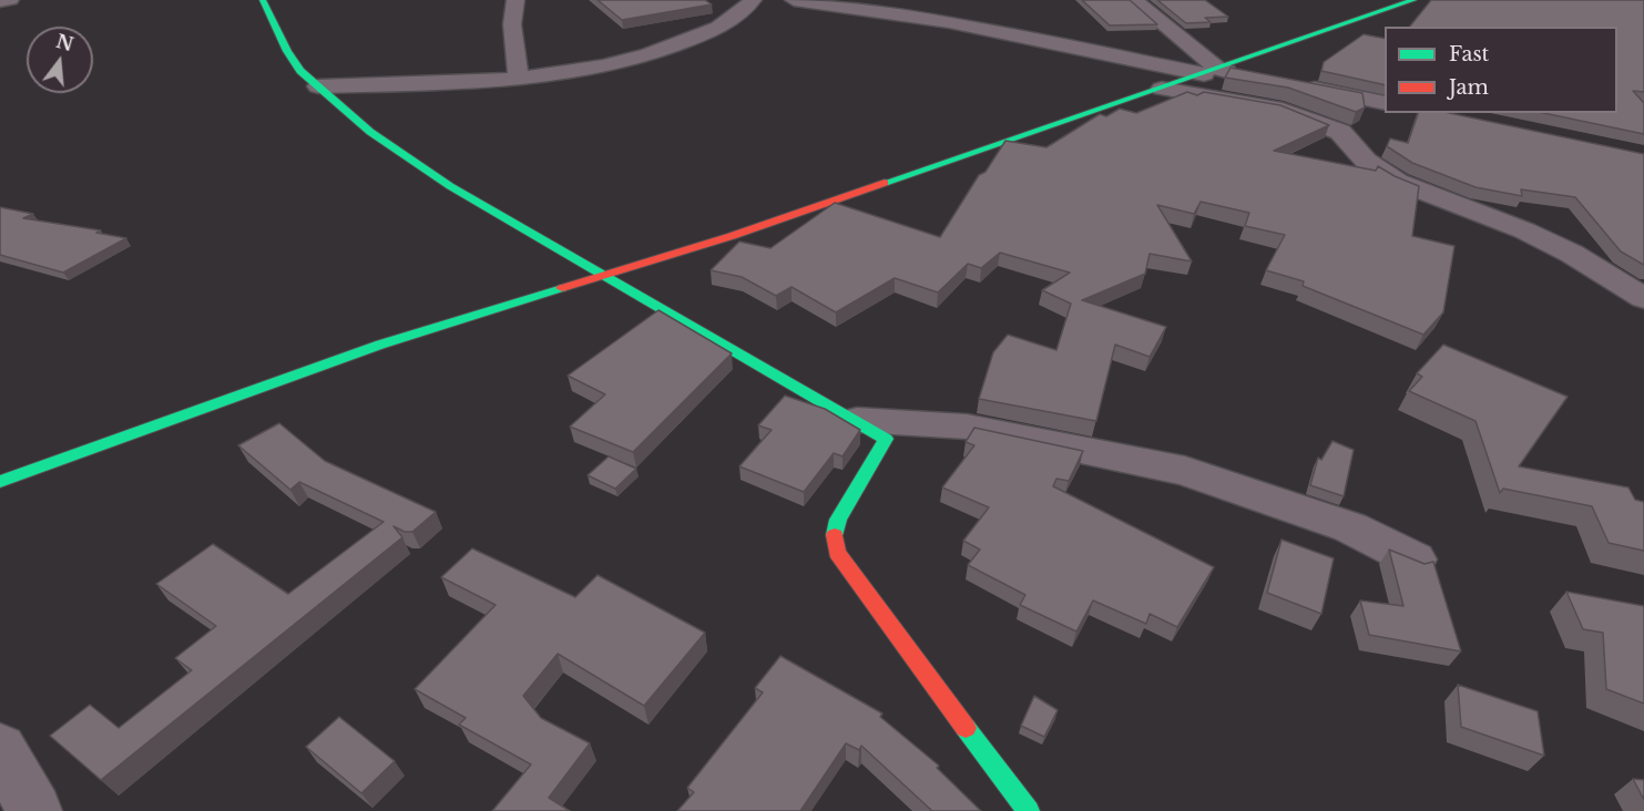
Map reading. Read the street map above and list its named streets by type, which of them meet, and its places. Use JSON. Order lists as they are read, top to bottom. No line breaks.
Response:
{"legend":["Fast","Jam"],"north":"top"}
